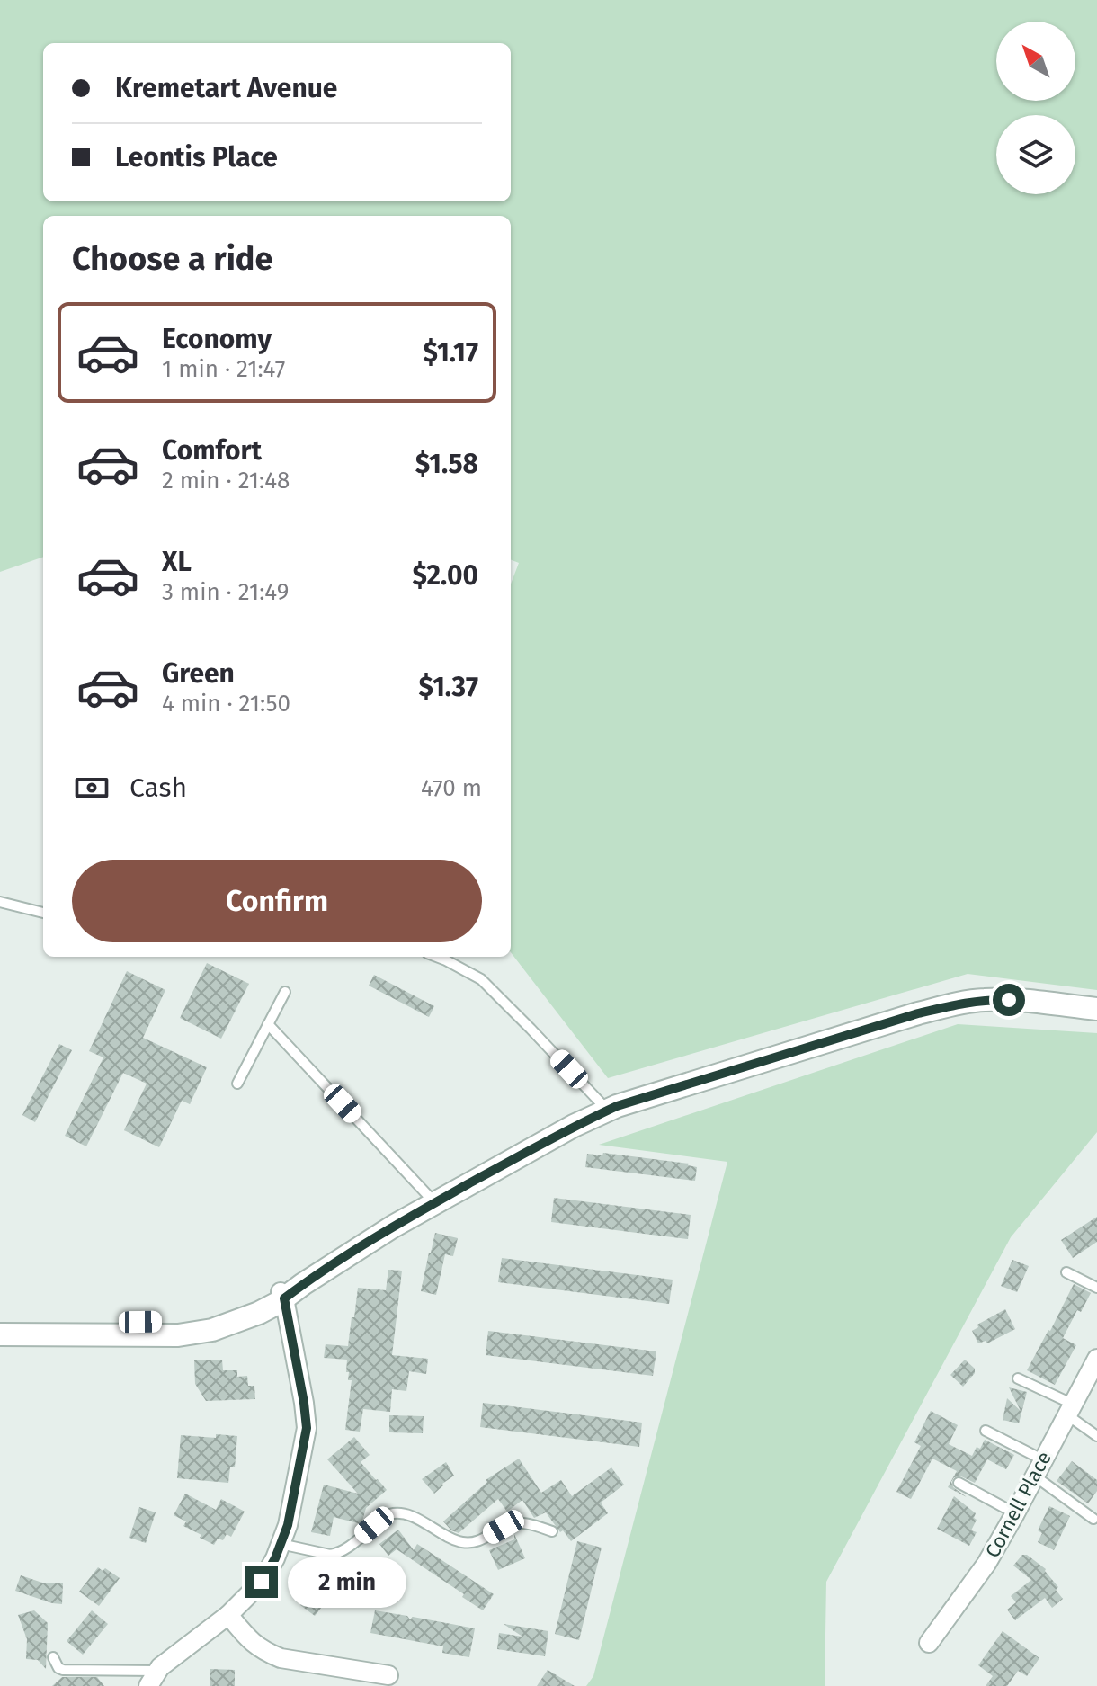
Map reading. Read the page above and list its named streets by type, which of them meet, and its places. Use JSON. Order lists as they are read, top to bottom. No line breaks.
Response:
{"streets":{"street":["Cornell Place"]},"north":"top left","page":{"banner":["Kremetart Avenue","Leontis Place"],"heading":"Choose a ride","list":[{"name":"Economy","note":"1 min · 21:47","value":"$1.17"},{"name":"Comfort","note":"2 min · 21:48","value":"$1.58"},{"name":"XL","note":"3 min · 21:49","value":"$2.00"},{"name":"Green","note":"4 min · 21:50","value":"$1.37"}],"pay":["Cash","470 m"],"buttons":"Confirm","bubble":"2 min"}}
